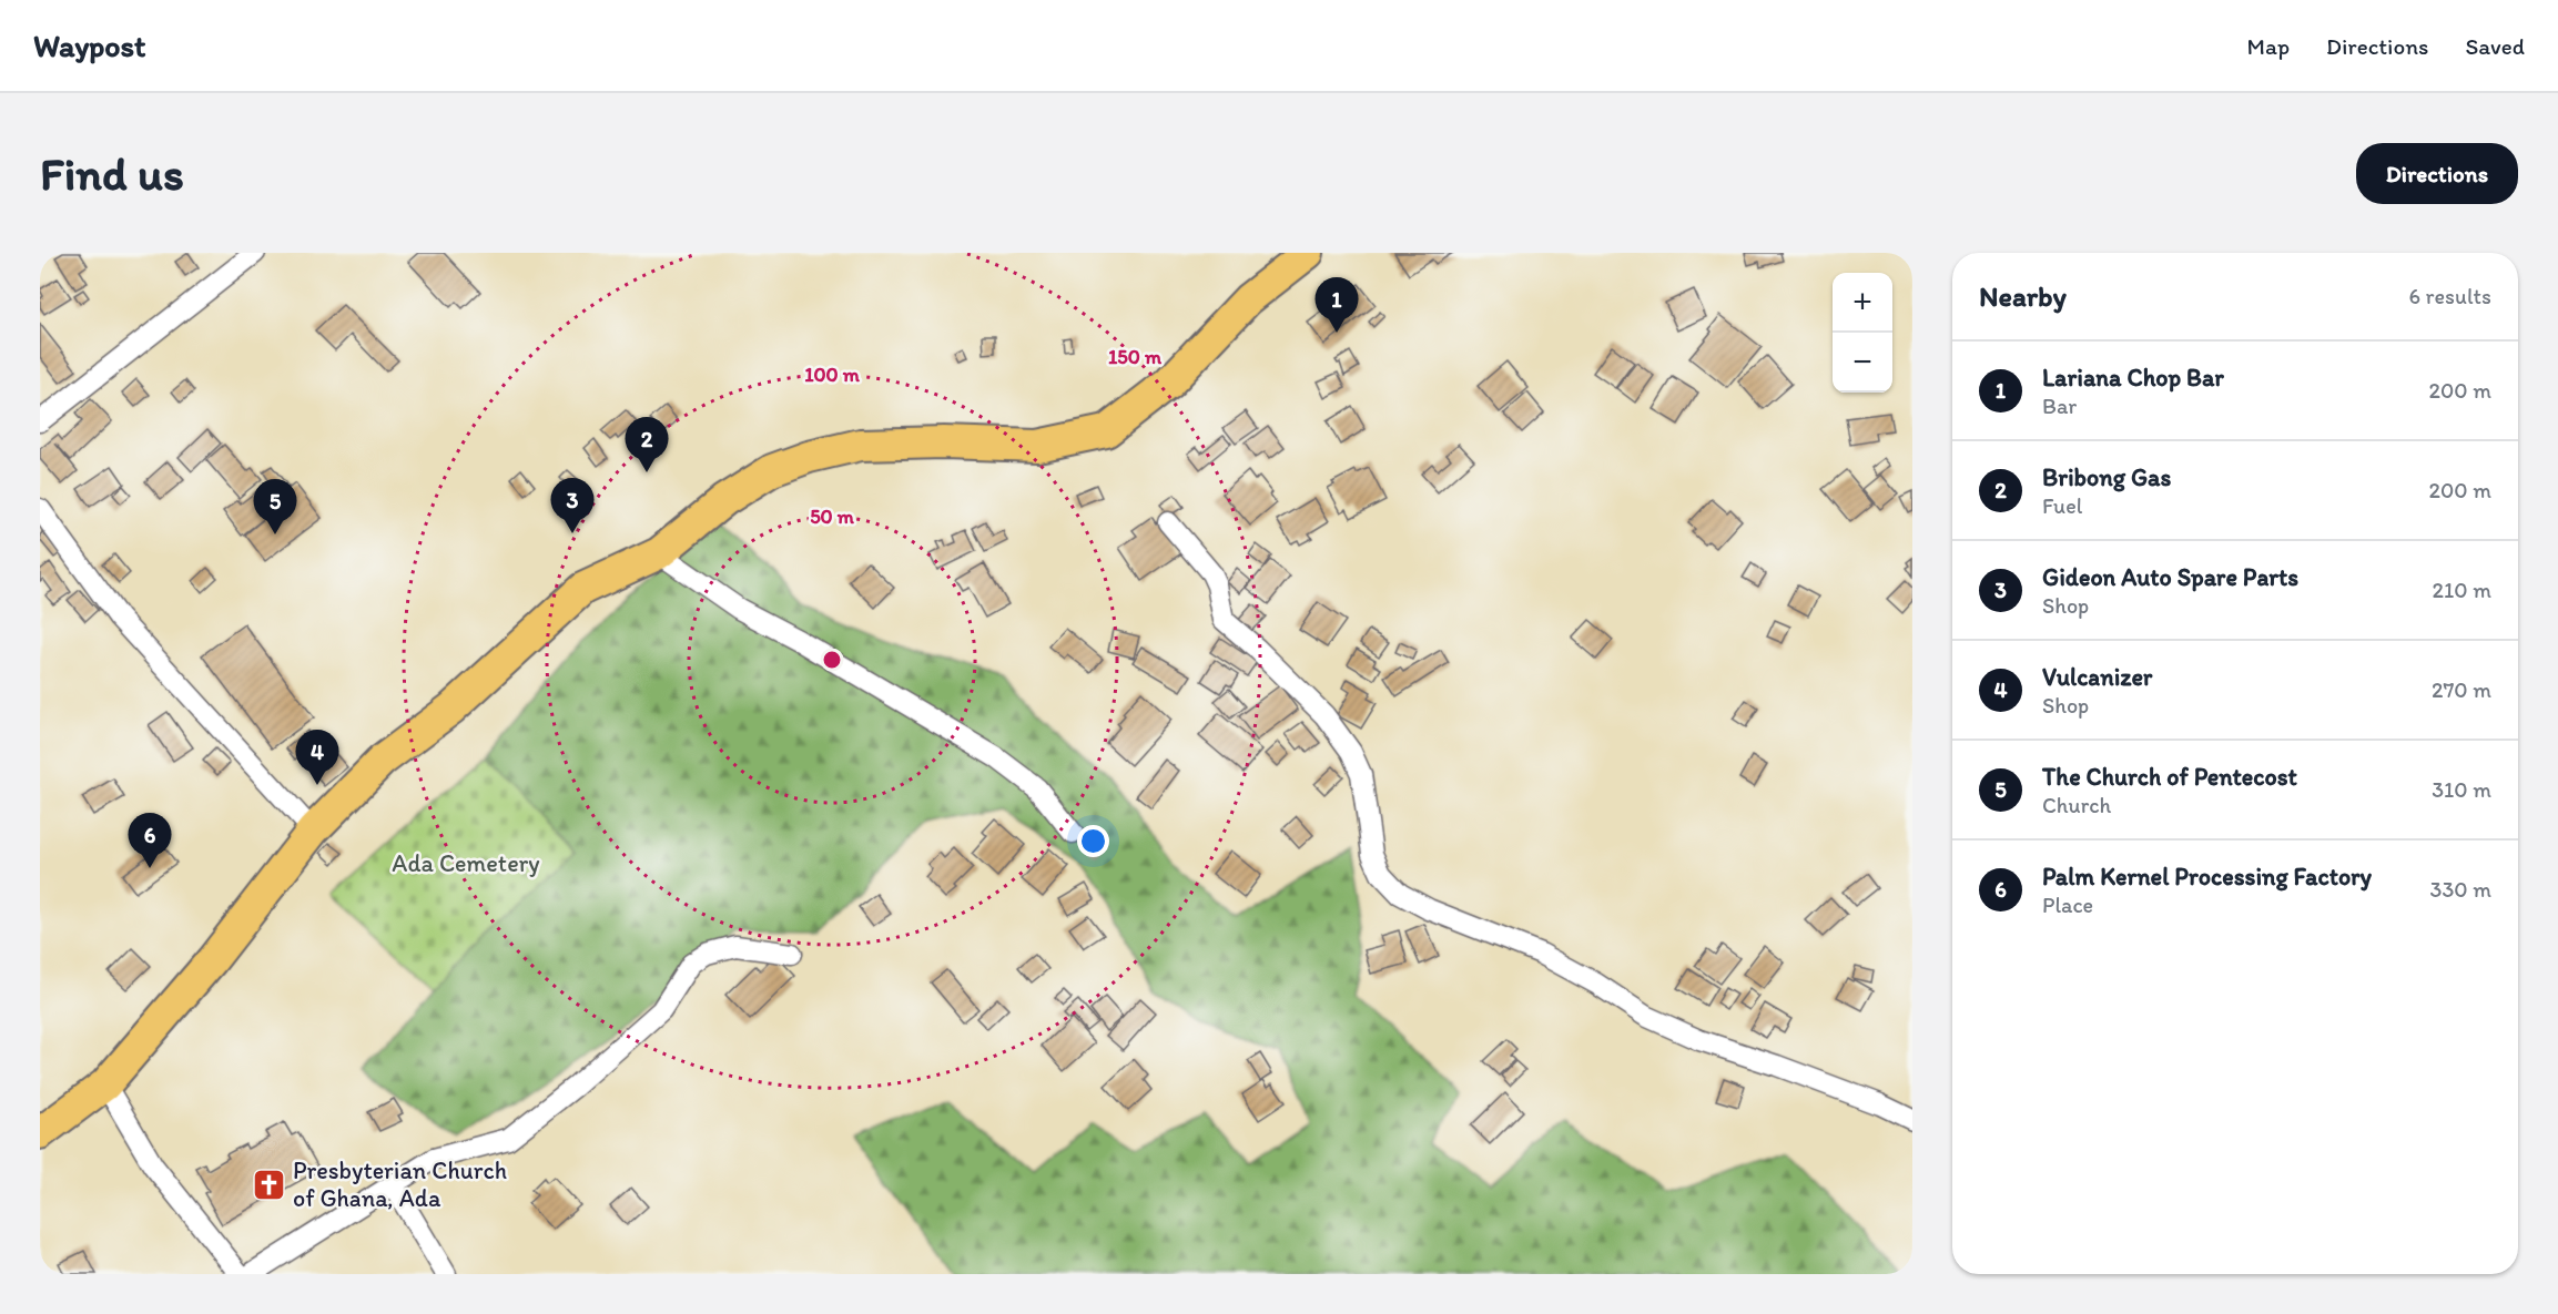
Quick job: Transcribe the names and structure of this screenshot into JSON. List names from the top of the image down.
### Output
{
  "parks": ["Ada Cemetery"],
  "places": {
    "church": ["Presbyterian Church of Ghana, Ada"]
  },
  "page": {
    "header": "Waypost",
    "nav": ["Map", "Directions", "Saved"],
    "buttons": "Directions",
    "title": "Find us",
    "heading": ["Nearby", "6 results"],
    "map_buttons": ["+", "−"],
    "pins": [
      "1",
      "2",
      "3",
      "5",
      "4",
      "6"
    ],
    "list": [
      {
        "mark": "1",
        "name": "Lariana Chop Bar",
        "note": "Bar",
        "value": "200 m"
      },
      {
        "mark": "2",
        "name": "Bribong Gas",
        "note": "Fuel",
        "value": "200 m"
      },
      {
        "mark": "3",
        "name": "Gideon Auto Spare Parts",
        "note": "Shop",
        "value": "210 m"
      },
      {
        "mark": "4",
        "name": "Vulcanizer",
        "note": "Shop",
        "value": "270 m"
      },
      {
        "mark": "5",
        "name": "The Church of Pentecost",
        "note": "Church",
        "value": "310 m"
      },
      {
        "mark": "6",
        "name": "Palm Kernel Processing Factory",
        "note": "Place",
        "value": "330 m"
      }
    ]
  },
  "rings": ["150 m", "100 m", "50 m"]
}
